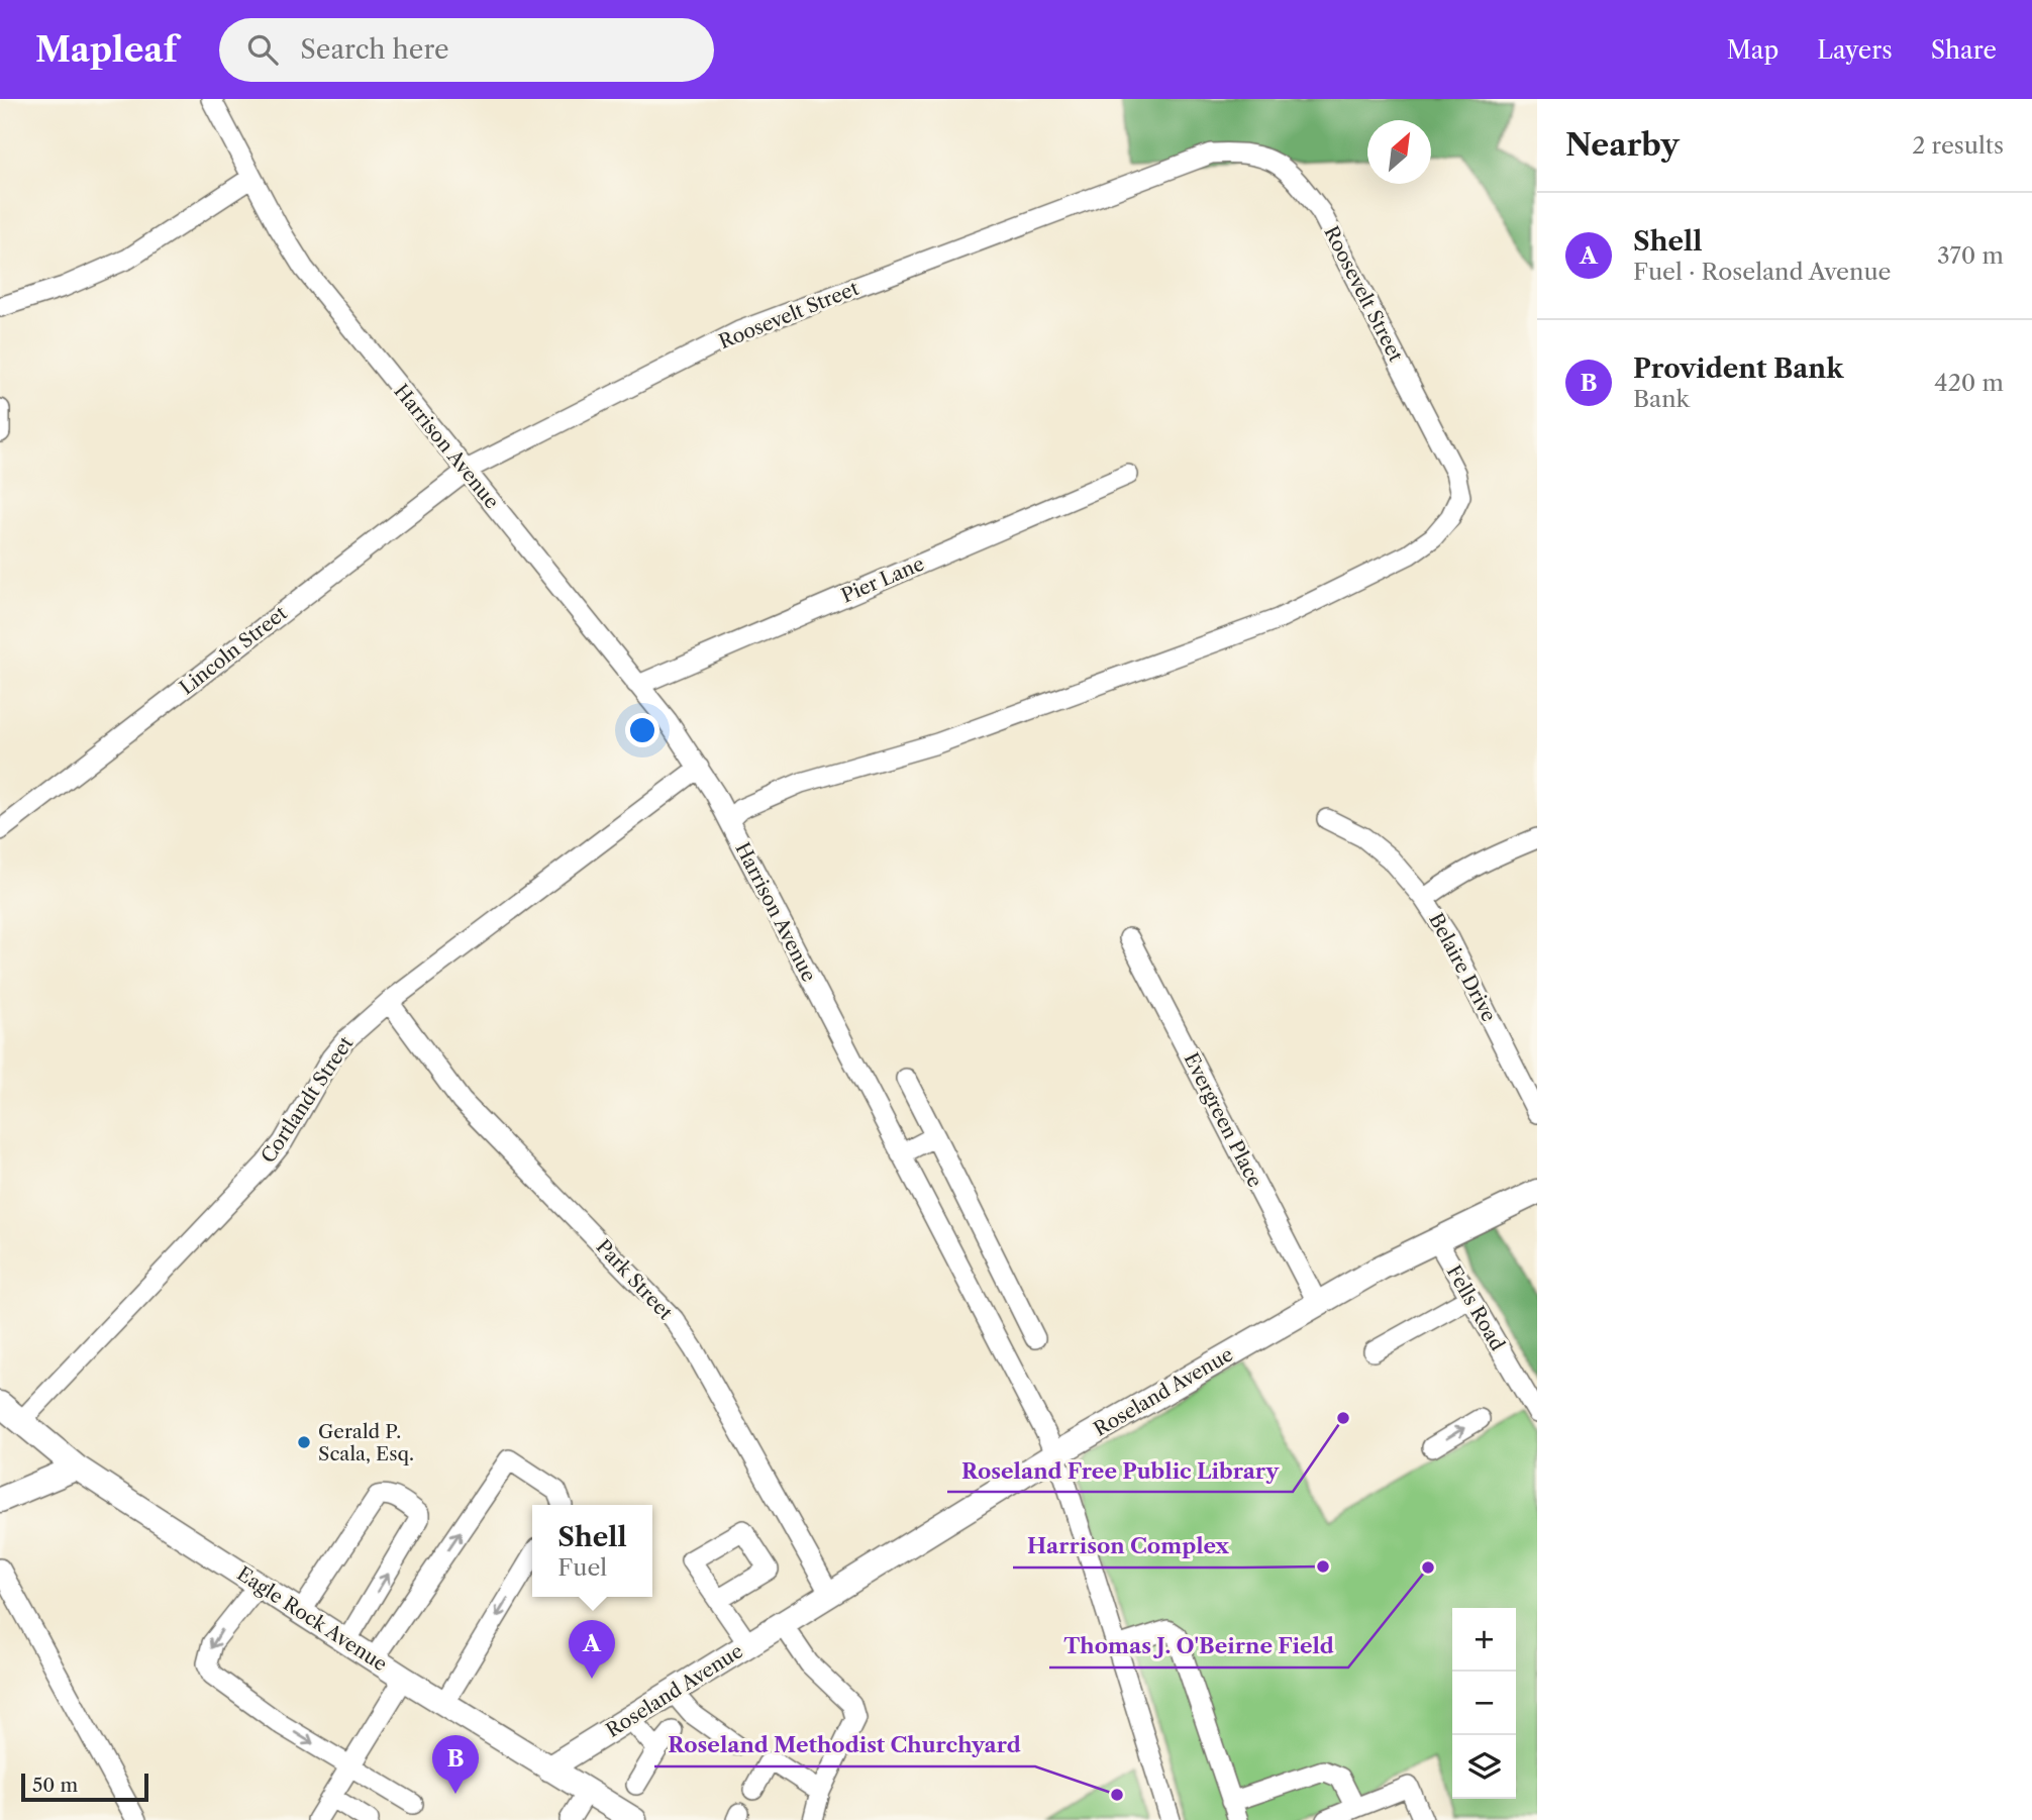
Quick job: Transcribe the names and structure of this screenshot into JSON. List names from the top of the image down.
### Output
{
  "streets": {
    "main road": ["Roseland Avenue", "Eagle Rock Avenue"],
    "street": [
      "Roosevelt Street",
      "Harrison Avenue",
      "Pier Lane",
      "Lincoln Street",
      "Belaire Drive",
      "Cortlandt Street",
      "Evergreen Place",
      "Park Street",
      "Fells Road"
    ]
  },
  "crossings": [
    ["Roosevelt Street", "Harrison Avenue"],
    ["Roosevelt Street", "Lincoln Street"],
    ["Harrison Avenue", "Pier Lane"],
    ["Harrison Avenue", "Lincoln Street"],
    ["Harrison Avenue", "Cortlandt Street"],
    ["Harrison Avenue", "Roseland Avenue"],
    ["Cortlandt Street", "Park Street"],
    ["Cortlandt Street", "Eagle Rock Avenue"],
    ["Evergreen Place", "Roseland Avenue"],
    ["Park Street", "Roseland Avenue"],
    ["Fells Road", "Roseland Avenue"],
    ["Roseland Avenue", "Eagle Rock Avenue"]
  ],
  "places": [
    "Roseland Free Public Library",
    "Gerald P. Scala, Esq.",
    "Harrison Complex",
    "Thomas J. O'Beirne Field",
    "Roseland Methodist Churchyard"
  ],
  "scale_bar": "50 m",
  "north": "top right",
  "page": {
    "header": "Mapleaf",
    "search": "Search here",
    "nav": ["Map", "Layers", "Share"],
    "heading": ["Nearby", "2 results"],
    "list": [
      {
        "mark": "A",
        "name": "Shell",
        "note": "Fuel · Roseland Avenue",
        "value": "370 m"
      },
      {
        "mark": "B",
        "name": "Provident Bank",
        "note": "Bank",
        "value": "420 m"
      }
    ],
    "popup": ["Shell", "Fuel"],
    "map_buttons": ["+", "−"],
    "pins": ["A", "B"],
    "scale": "50 m"
  }
}
